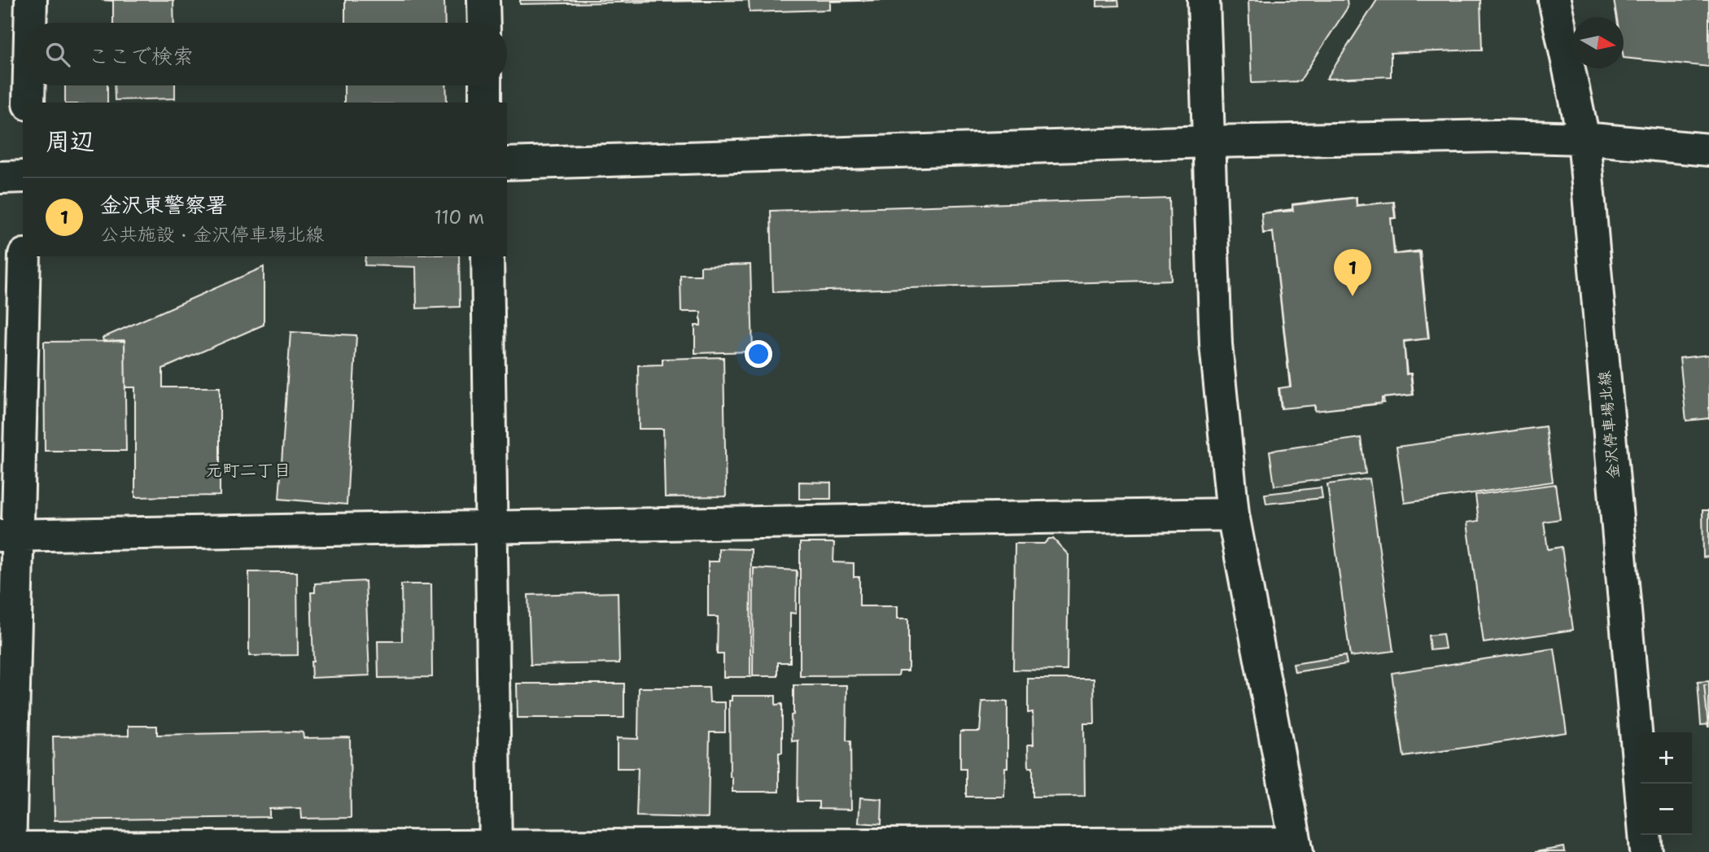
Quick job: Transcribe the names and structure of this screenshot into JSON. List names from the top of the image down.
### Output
{
  "streets": {
    "street": ["金沢停車場北線"]
  },
  "districts": ["元町二丁目"],
  "north": "right",
  "page": {
    "search": "ここで検索",
    "heading": "周辺",
    "list": [
      {
        "mark": "1",
        "name": "金沢東警察署",
        "note": "公共施設 · 金沢停車場北線",
        "value": "110 m"
      }
    ],
    "pins": "1",
    "map_buttons": ["+", "−"]
  }
}
